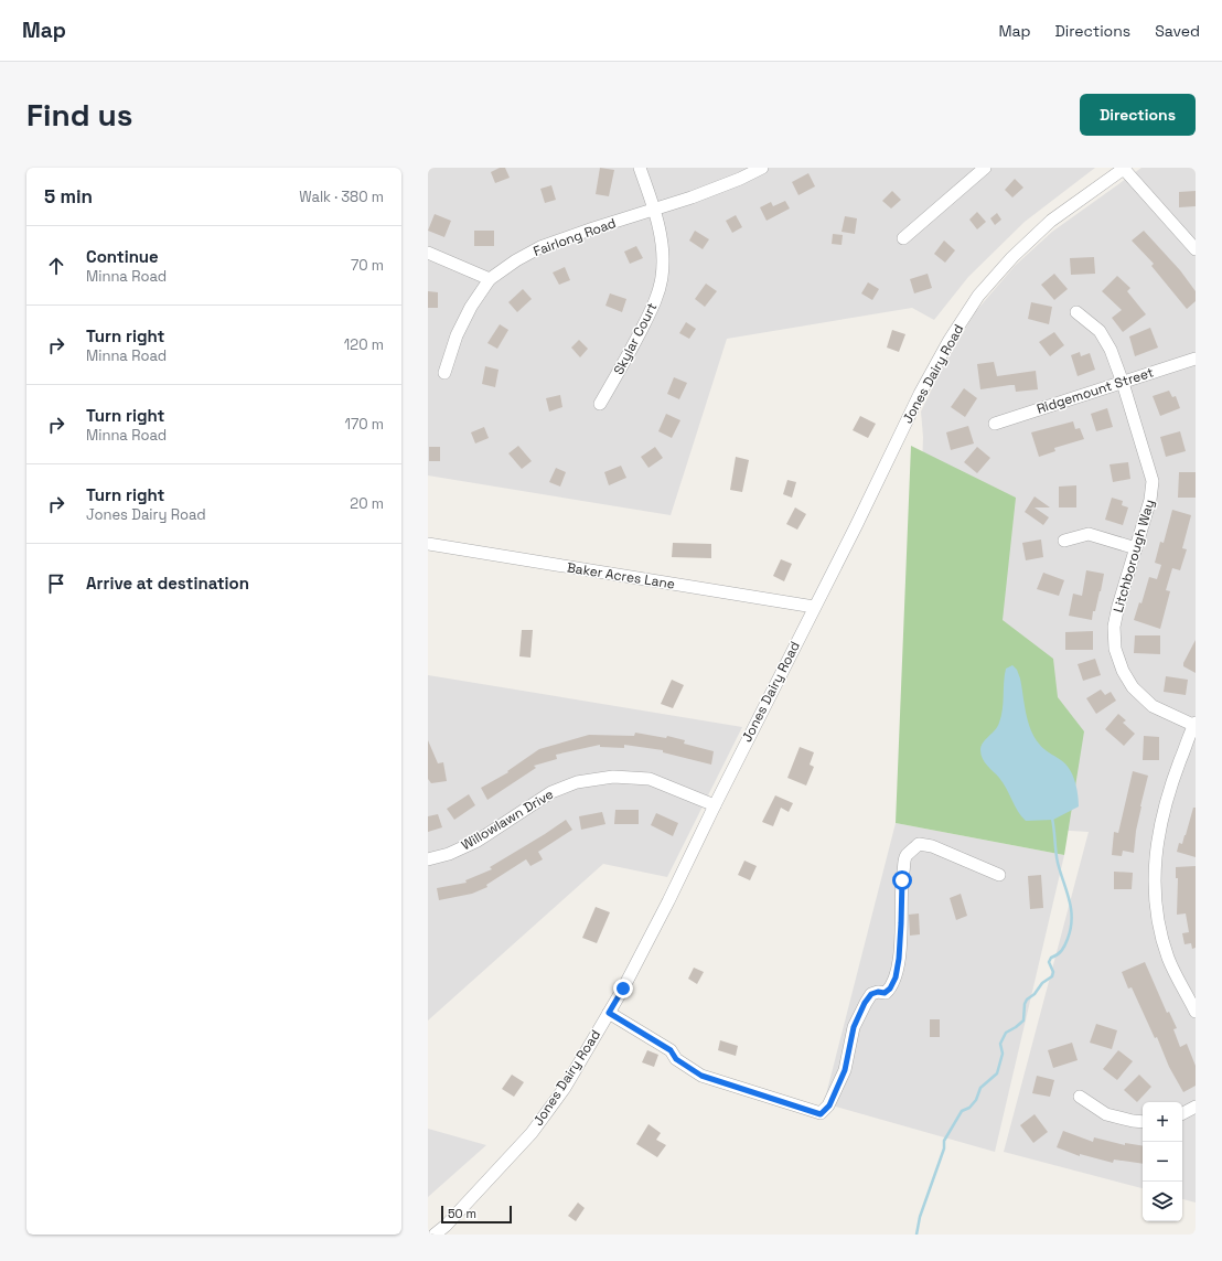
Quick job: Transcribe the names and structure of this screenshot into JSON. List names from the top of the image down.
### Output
{
  "streets": {
    "street": [
      "Fairlong Road",
      "Skylar Court",
      "Jones Dairy Road",
      "Ridgemount Street",
      "Litchborough Way",
      "Baker Acres Lane",
      "Willowlawn Drive"
    ]
  },
  "crossings": [
    ["Fairlong Road", "Skylar Court"],
    ["Jones Dairy Road", "Baker Acres Lane"],
    ["Jones Dairy Road", "Willowlawn Drive"],
    ["Ridgemount Street", "Litchborough Way"]
  ],
  "scale_bar": "50 m",
  "page": {
    "header": "Map",
    "nav": ["Map", "Directions", "Saved"],
    "buttons": "Directions",
    "title": "Find us",
    "heading": ["5 min", "Walk · 380 m"],
    "list": [
      ["Continue", "Minna Road", "70 m"],
      ["Turn right", "Minna Road", "120 m"],
      ["Turn right", "Minna Road", "170 m"],
      ["Turn right", "Jones Dairy Road", "20 m"],
      "Arrive at destination"
    ],
    "map_buttons": ["+", "−"],
    "scale": "50 m"
  }
}
